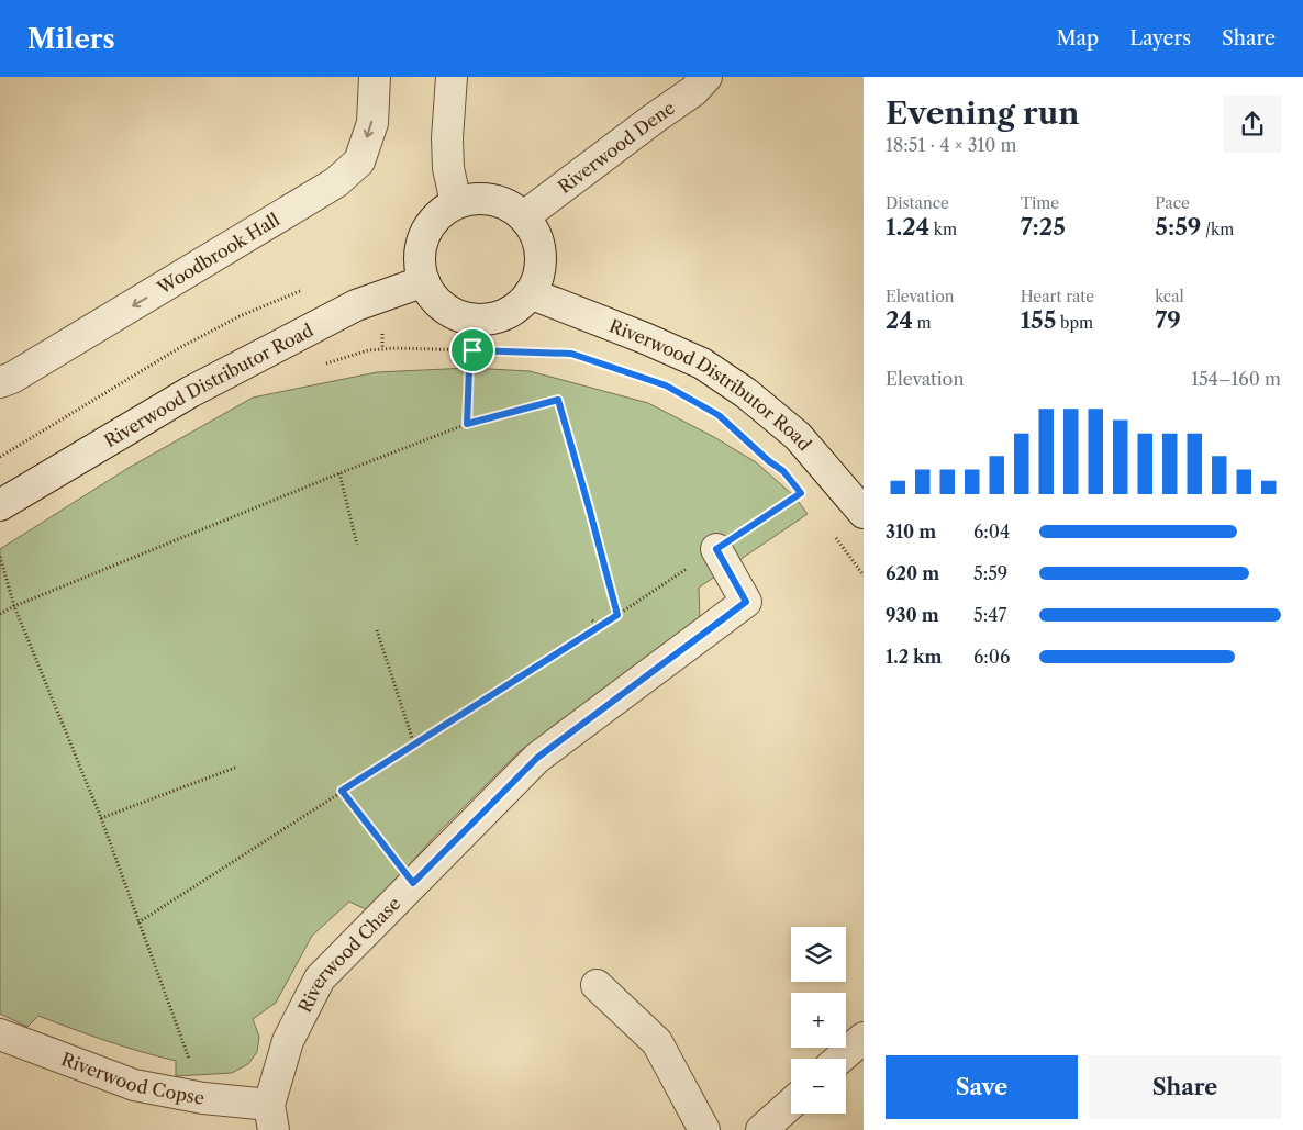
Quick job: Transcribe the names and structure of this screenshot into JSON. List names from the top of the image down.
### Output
{
  "streets": {
    "street": [
      "Riverwood Dene",
      "Woodbrook Hall",
      "Riverwood Distributor Road",
      "Riverwood Chase",
      "Riverwood Copse"
    ]
  },
  "crossings": [
    ["Riverwood Dene", "Riverwood Distributor Road"],
    ["Riverwood Chase", "Riverwood Copse"]
  ],
  "one_way": ["Woodbrook Hall"],
  "page": {
    "header": "Milers",
    "nav": ["Map", "Layers", "Share"],
    "heading": ["Evening run", "18:51 · 4 × 310 m"],
    "stats": [
      ["Distance", "1.24 km"],
      ["Time", "7:25"],
      ["Pace", "5:59 /km"],
      ["Elevation", "24 m"],
      ["Heart rate", "155 bpm"],
      ["kcal", "79"]
    ],
    "chart": ["Elevation", "154–160 m"],
    "list": [
      {
        "name": "310 m",
        "note": "6:04"
      },
      {
        "name": "620 m",
        "note": "5:59"
      },
      {
        "name": "930 m",
        "note": "5:47"
      },
      {
        "name": "1.2 km",
        "note": "6:06"
      }
    ],
    "map_buttons": ["+", "−"],
    "buttons": ["Save", "Share"]
  }
}
